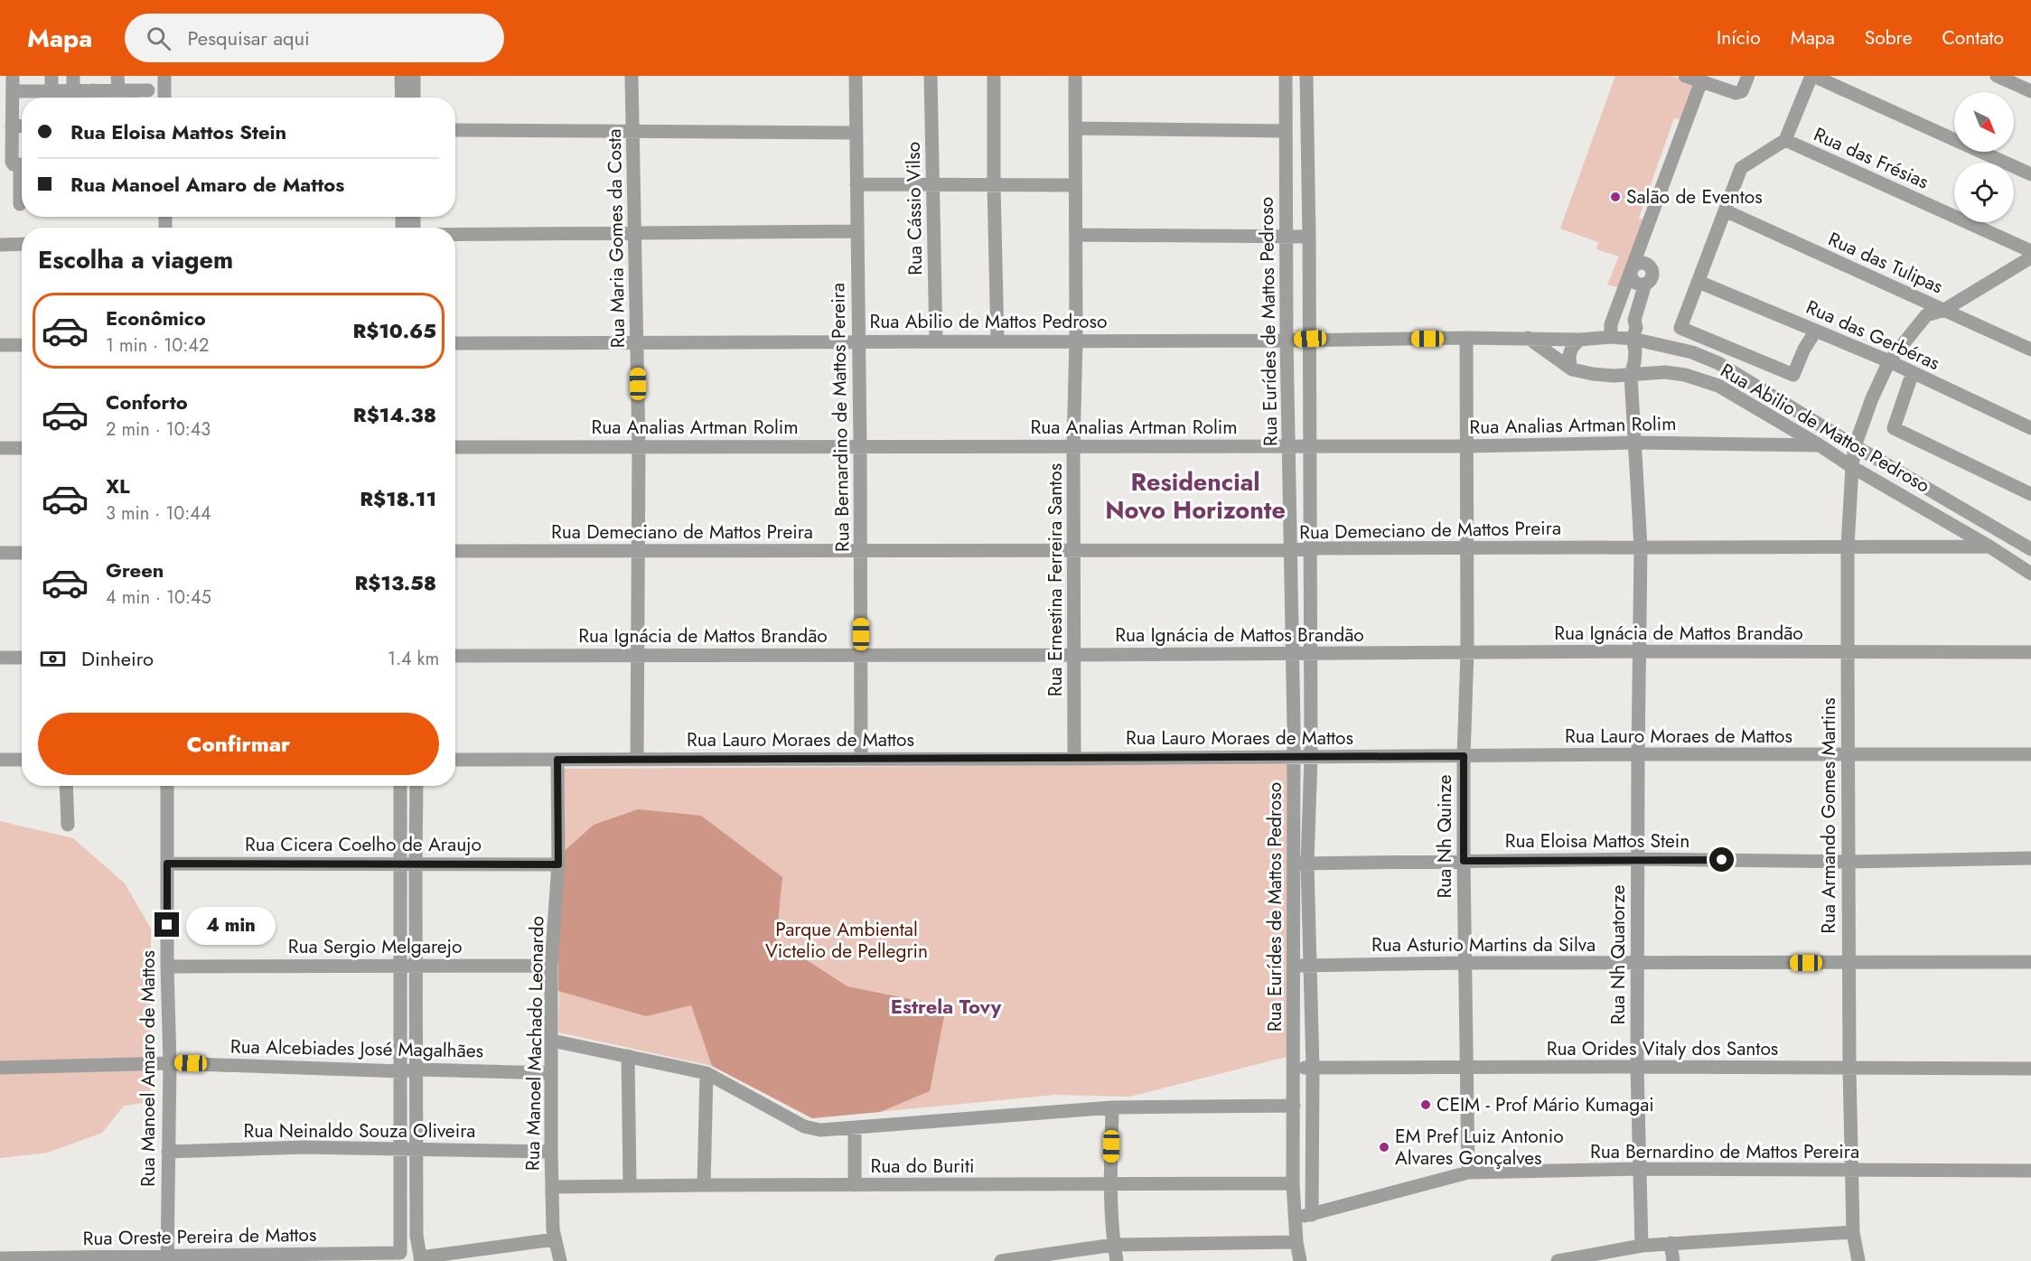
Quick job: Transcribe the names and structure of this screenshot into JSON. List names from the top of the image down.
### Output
{
  "streets": {
    "street": [
      "Rua das Frésias",
      "Rua Cássio Vilso",
      "Rua Maria Gomes da Costa",
      "Rua das Tulipas",
      "Rua Abilio de Mattos Pedroso",
      "Rua Eurídes de Mattos Pedroso",
      "Rua das Gerbéras",
      "Rua Bernardino de Mattos Pereira",
      "Rua Analias Artman Rolim",
      "Rua Demeciano de Mattos Preira",
      "Rua Ernestina Ferreira Santos",
      "Rua Ignácia de Mattos Brandão",
      "Rua Lauro Moraes de Mattos",
      "Rua Armando Gomes Martins",
      "Rua Nh Quinze",
      "Rua Eloisa Mattos Stein",
      "Rua Cicera Coelho de Araujo",
      "Rua Asturio Martins da Silva",
      "Rua Sergio Melgarejo",
      "Rua Nh Quatorze",
      "Rua Manoel Machado Leonardo",
      "Rua Alcebiades José Magalhães",
      "Rua Orides Vitaly dos Santos",
      "Rua Manoel Amaro de Mattos",
      "Rua Neinaldo Souza Oliveira",
      "Rua do Buriti",
      "Rua Oreste Pereira de Mattos"
    ]
  },
  "crossings": [
    ["Rua Cássio Vilso", "Rua Abilio de Mattos Pedroso"],
    ["Rua Maria Gomes da Costa", "Rua Abilio de Mattos Pedroso"],
    ["Rua Maria Gomes da Costa", "Rua Analias Artman Rolim"],
    ["Rua Maria Gomes da Costa", "Rua Demeciano de Mattos Preira"],
    ["Rua Maria Gomes da Costa", "Rua Ignácia de Mattos Brandão"],
    ["Rua Maria Gomes da Costa", "Rua Lauro Moraes de Mattos"],
    ["Rua das Tulipas", "Rua Armando Gomes Martins"],
    ["Rua Abilio de Mattos Pedroso", "Rua Eurídes de Mattos Pedroso"],
    ["Rua Abilio de Mattos Pedroso", "Rua Bernardino de Mattos Pereira"],
    ["Rua Abilio de Mattos Pedroso", "Rua Analias Artman Rolim"],
    ["Rua Abilio de Mattos Pedroso", "Rua Demeciano de Mattos Preira"],
    ["Rua Abilio de Mattos Pedroso", "Rua Ernestina Ferreira Santos"],
    ["Rua Abilio de Mattos Pedroso", "Rua Armando Gomes Martins"],
    ["Rua Abilio de Mattos Pedroso", "Rua Nh Quinze"],
    ["Rua Abilio de Mattos Pedroso", "Rua Nh Quatorze"],
    ["Rua Eurídes de Mattos Pedroso", "Rua Bernardino de Mattos Pereira"],
    ["Rua Eurídes de Mattos Pedroso", "Rua Analias Artman Rolim"],
    ["Rua Eurídes de Mattos Pedroso", "Rua Demeciano de Mattos Preira"],
    ["Rua Eurídes de Mattos Pedroso", "Rua Ignácia de Mattos Brandão"],
    ["Rua Eurídes de Mattos Pedroso", "Rua Lauro Moraes de Mattos"],
    ["Rua Eurídes de Mattos Pedroso", "Rua Eloisa Mattos Stein"],
    ["Rua Eurídes de Mattos Pedroso", "Rua Asturio Martins da Silva"],
    ["Rua Eurídes de Mattos Pedroso", "Rua Orides Vitaly dos Santos"],
    ["Rua Eurídes de Mattos Pedroso", "Rua do Buriti"],
    ["Rua das Gerbéras", "Rua Armando Gomes Martins"],
    ["Rua Bernardino de Mattos Pereira", "Rua Analias Artman Rolim"],
    ["Rua Bernardino de Mattos Pereira", "Rua Demeciano de Mattos Preira"],
    ["Rua Bernardino de Mattos Pereira", "Rua Ignácia de Mattos Brandão"],
    ["Rua Bernardino de Mattos Pereira", "Rua Lauro Moraes de Mattos"],
    ["Rua Bernardino de Mattos Pereira", "Rua Armando Gomes Martins"],
    ["Rua Bernardino de Mattos Pereira", "Rua Nh Quinze"],
    ["Rua Bernardino de Mattos Pereira", "Rua Nh Quatorze"],
    ["Rua Analias Artman Rolim", "Rua Ernestina Ferreira Santos"],
    ["Rua Analias Artman Rolim", "Rua Nh Quinze"],
    ["Rua Analias Artman Rolim", "Rua Nh Quatorze"],
    ["Rua Demeciano de Mattos Preira", "Rua Ernestina Ferreira Santos"],
    ["Rua Demeciano de Mattos Preira", "Rua Armando Gomes Martins"],
    ["Rua Demeciano de Mattos Preira", "Rua Nh Quinze"],
    ["Rua Demeciano de Mattos Preira", "Rua Nh Quatorze"],
    ["Rua Ernestina Ferreira Santos", "Rua Ignácia de Mattos Brandão"],
    ["Rua Ernestina Ferreira Santos", "Rua Lauro Moraes de Mattos"],
    ["Rua Ignácia de Mattos Brandão", "Rua Armando Gomes Martins"],
    ["Rua Ignácia de Mattos Brandão", "Rua Nh Quinze"],
    ["Rua Ignácia de Mattos Brandão", "Rua Nh Quatorze"],
    ["Rua Lauro Moraes de Mattos", "Rua Armando Gomes Martins"],
    ["Rua Lauro Moraes de Mattos", "Rua Nh Quinze"],
    ["Rua Lauro Moraes de Mattos", "Rua Nh Quatorze"],
    ["Rua Lauro Moraes de Mattos", "Rua Manoel Machado Leonardo"],
    ["Rua Armando Gomes Martins", "Rua Eloisa Mattos Stein"],
    ["Rua Armando Gomes Martins", "Rua Asturio Martins da Silva"],
    ["Rua Armando Gomes Martins", "Rua Orides Vitaly dos Santos"],
    ["Rua Nh Quinze", "Rua Eloisa Mattos Stein"],
    ["Rua Nh Quinze", "Rua Asturio Martins da Silva"],
    ["Rua Nh Quinze", "Rua Orides Vitaly dos Santos"],
    ["Rua Eloisa Mattos Stein", "Rua Nh Quatorze"],
    ["Rua Cicera Coelho de Araujo", "Rua Manoel Machado Leonardo"],
    ["Rua Cicera Coelho de Araujo", "Rua Manoel Amaro de Mattos"],
    ["Rua Asturio Martins da Silva", "Rua Nh Quatorze"],
    ["Rua Sergio Melgarejo", "Rua Manoel Machado Leonardo"],
    ["Rua Sergio Melgarejo", "Rua Manoel Amaro de Mattos"],
    ["Rua Nh Quatorze", "Rua Orides Vitaly dos Santos"],
    ["Rua Manoel Machado Leonardo", "Rua Alcebiades José Magalhães"],
    ["Rua Manoel Machado Leonardo", "Rua Neinaldo Souza Oliveira"],
    ["Rua Manoel Machado Leonardo", "Rua do Buriti"],
    ["Rua Alcebiades José Magalhães", "Rua Manoel Amaro de Mattos"],
    ["Rua Manoel Amaro de Mattos", "Rua Neinaldo Souza Oliveira"],
    ["Rua Manoel Amaro de Mattos", "Rua Oreste Pereira de Mattos"],
    ["Rua Neinaldo Souza Oliveira", "Rua Oreste Pereira de Mattos"]
  ],
  "districts": ["Residencial Novo Horizonte", "Estrela Tovy"],
  "parks": ["Parque Ambiental Victelio de Pellegrin"],
  "places": ["Salão de Eventos", "CEIM - Prof Mário Kumagai", "EM Pref Luiz Antonio Alvares Gonçalves"],
  "north": "bottom right",
  "page": {
    "header": "Mapa",
    "search": "Pesquisar aqui",
    "nav": [
      "Início",
      "Mapa",
      "Sobre",
      "Contato"
    ],
    "banner": ["Rua Eloisa Mattos Stein", "Rua Manoel Amaro de Mattos"],
    "heading": "Escolha a viagem",
    "list": [
      {
        "name": "Econômico",
        "note": "1 min · 10:42",
        "value": "R$10.65"
      },
      {
        "name": "Conforto",
        "note": "2 min · 10:43",
        "value": "R$14.38"
      },
      {
        "name": "XL",
        "note": "3 min · 10:44",
        "value": "R$18.11"
      },
      {
        "name": "Green",
        "note": "4 min · 10:45",
        "value": "R$13.58"
      }
    ],
    "pay": ["Dinheiro", "1.4 km"],
    "buttons": "Confirmar",
    "bubble": "4 min"
  }
}
